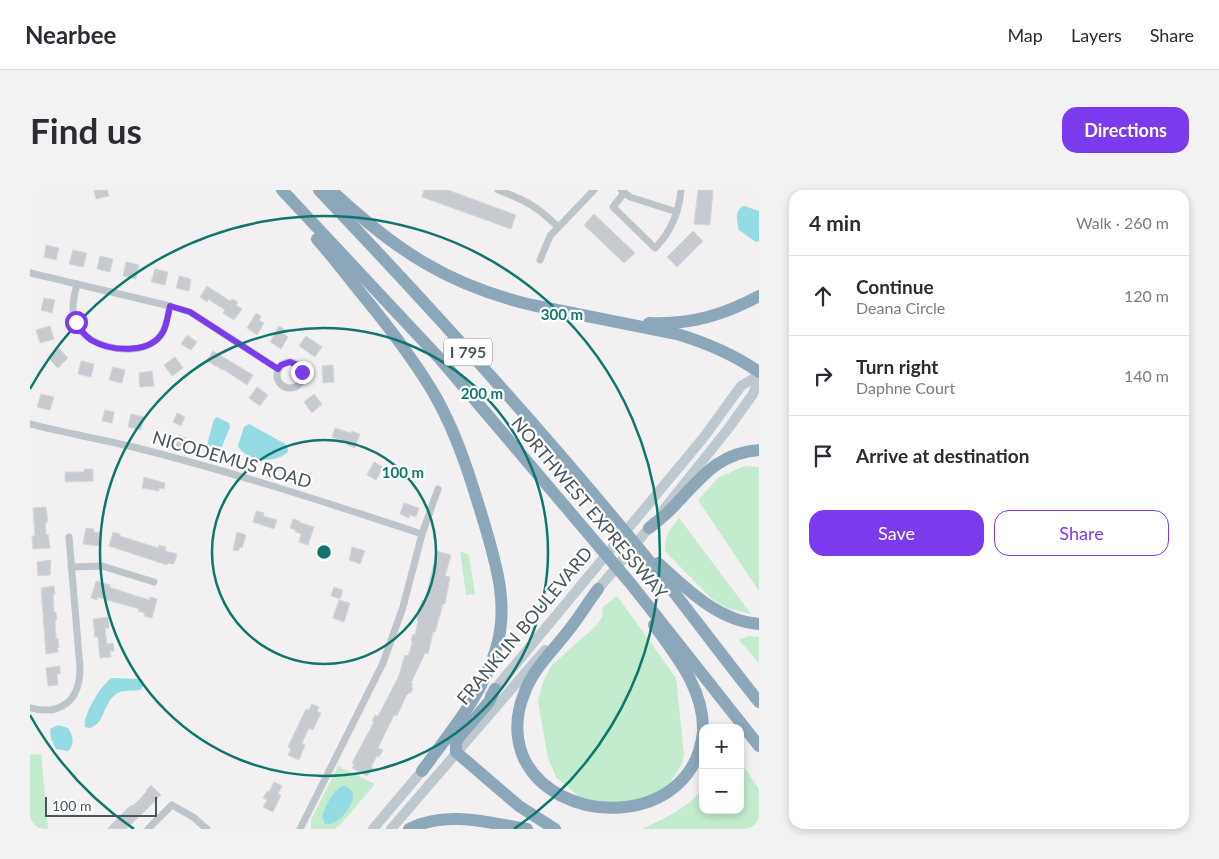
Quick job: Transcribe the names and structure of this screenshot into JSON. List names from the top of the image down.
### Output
{
  "streets": {
    "highway": ["I 795", "NORTHWEST EXPRESSWAY"],
    "main road": ["FRANKLIN BOULEVARD"],
    "street": ["NICODEMUS ROAD"]
  },
  "scale_bar": "100 m",
  "page": {
    "header": "Nearbee",
    "nav": ["Map", "Layers", "Share"],
    "buttons": [
      "Directions",
      ["Save", "Share"]
    ],
    "title": "Find us",
    "heading": ["4 min", "Walk · 260 m"],
    "list": [
      ["Continue", "Deana Circle", "120 m"],
      ["Turn right", "Daphne Court", "140 m"],
      "Arrive at destination"
    ],
    "map_buttons": ["+", "−"],
    "scale": "100 m"
  },
  "rings": ["300 m", "200 m", "100 m"]
}
